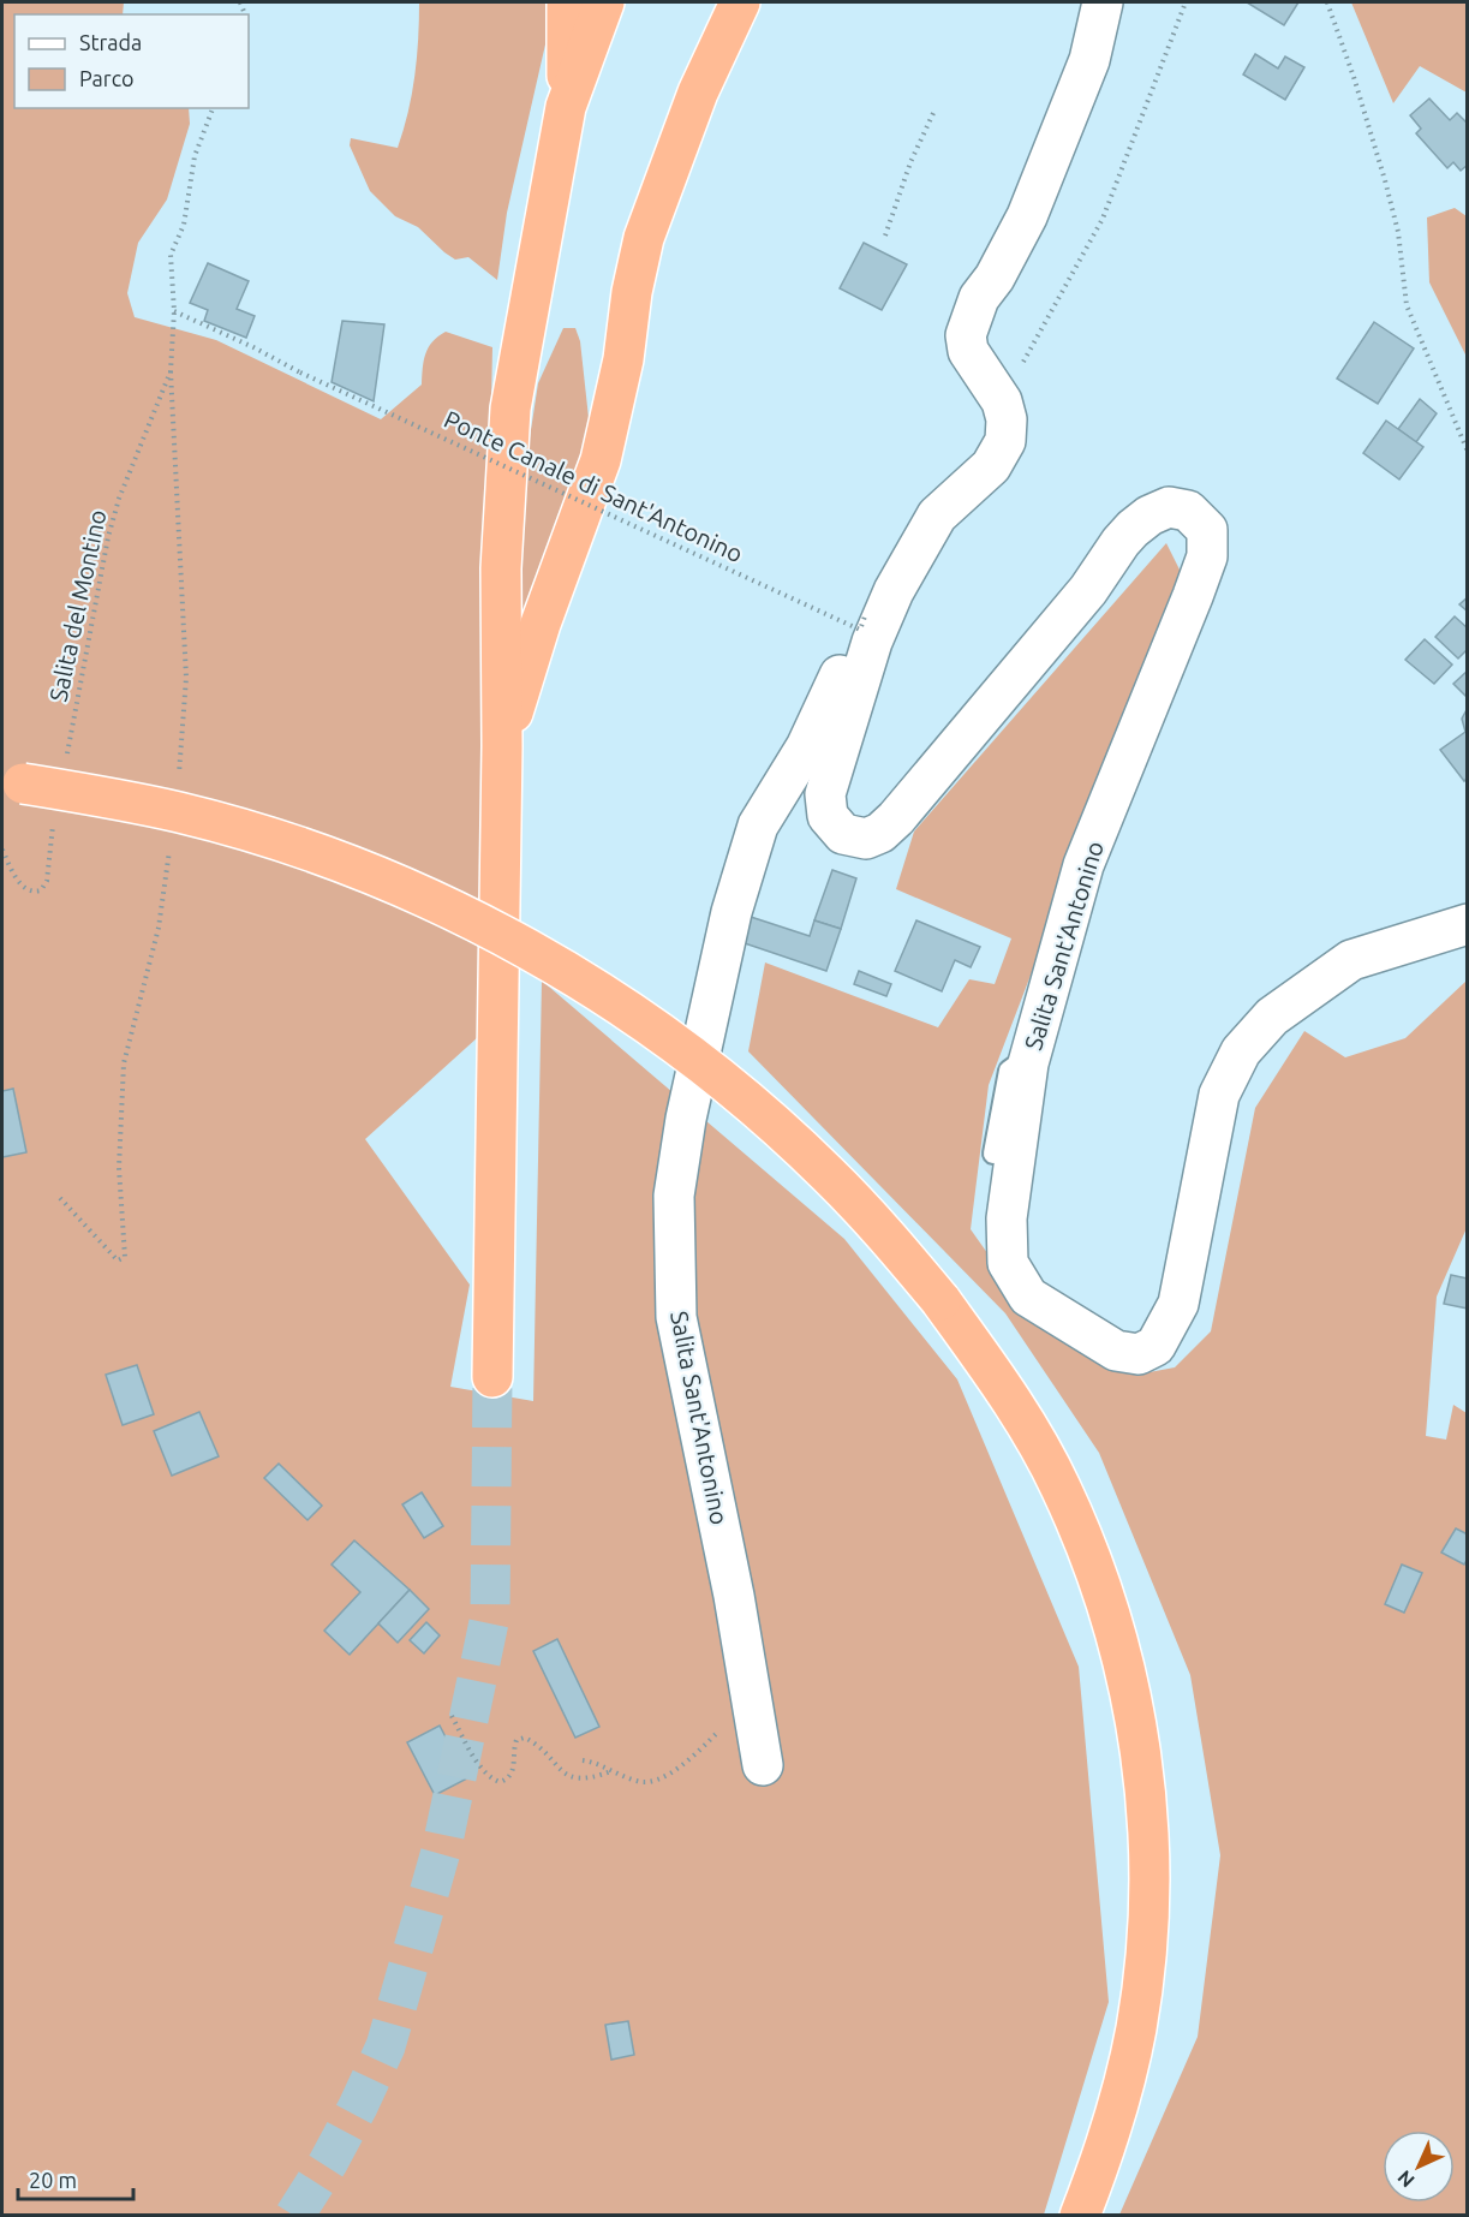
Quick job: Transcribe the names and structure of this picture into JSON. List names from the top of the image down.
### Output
{
  "streets": {
    "street": ["Salita Sant'Antonino"],
    "path": ["Ponte Canale di Sant'Antonino", "Salita del Montino"]
  },
  "crossings": [
    ["Ponte Canale di Sant'Antonino", "Salita del Montino"],
    ["Ponte Canale di Sant'Antonino", "Salita Sant'Antonino"]
  ],
  "legend": ["Strada", "Parco"],
  "scale_bar": "20 m",
  "north": "bottom left"
}
